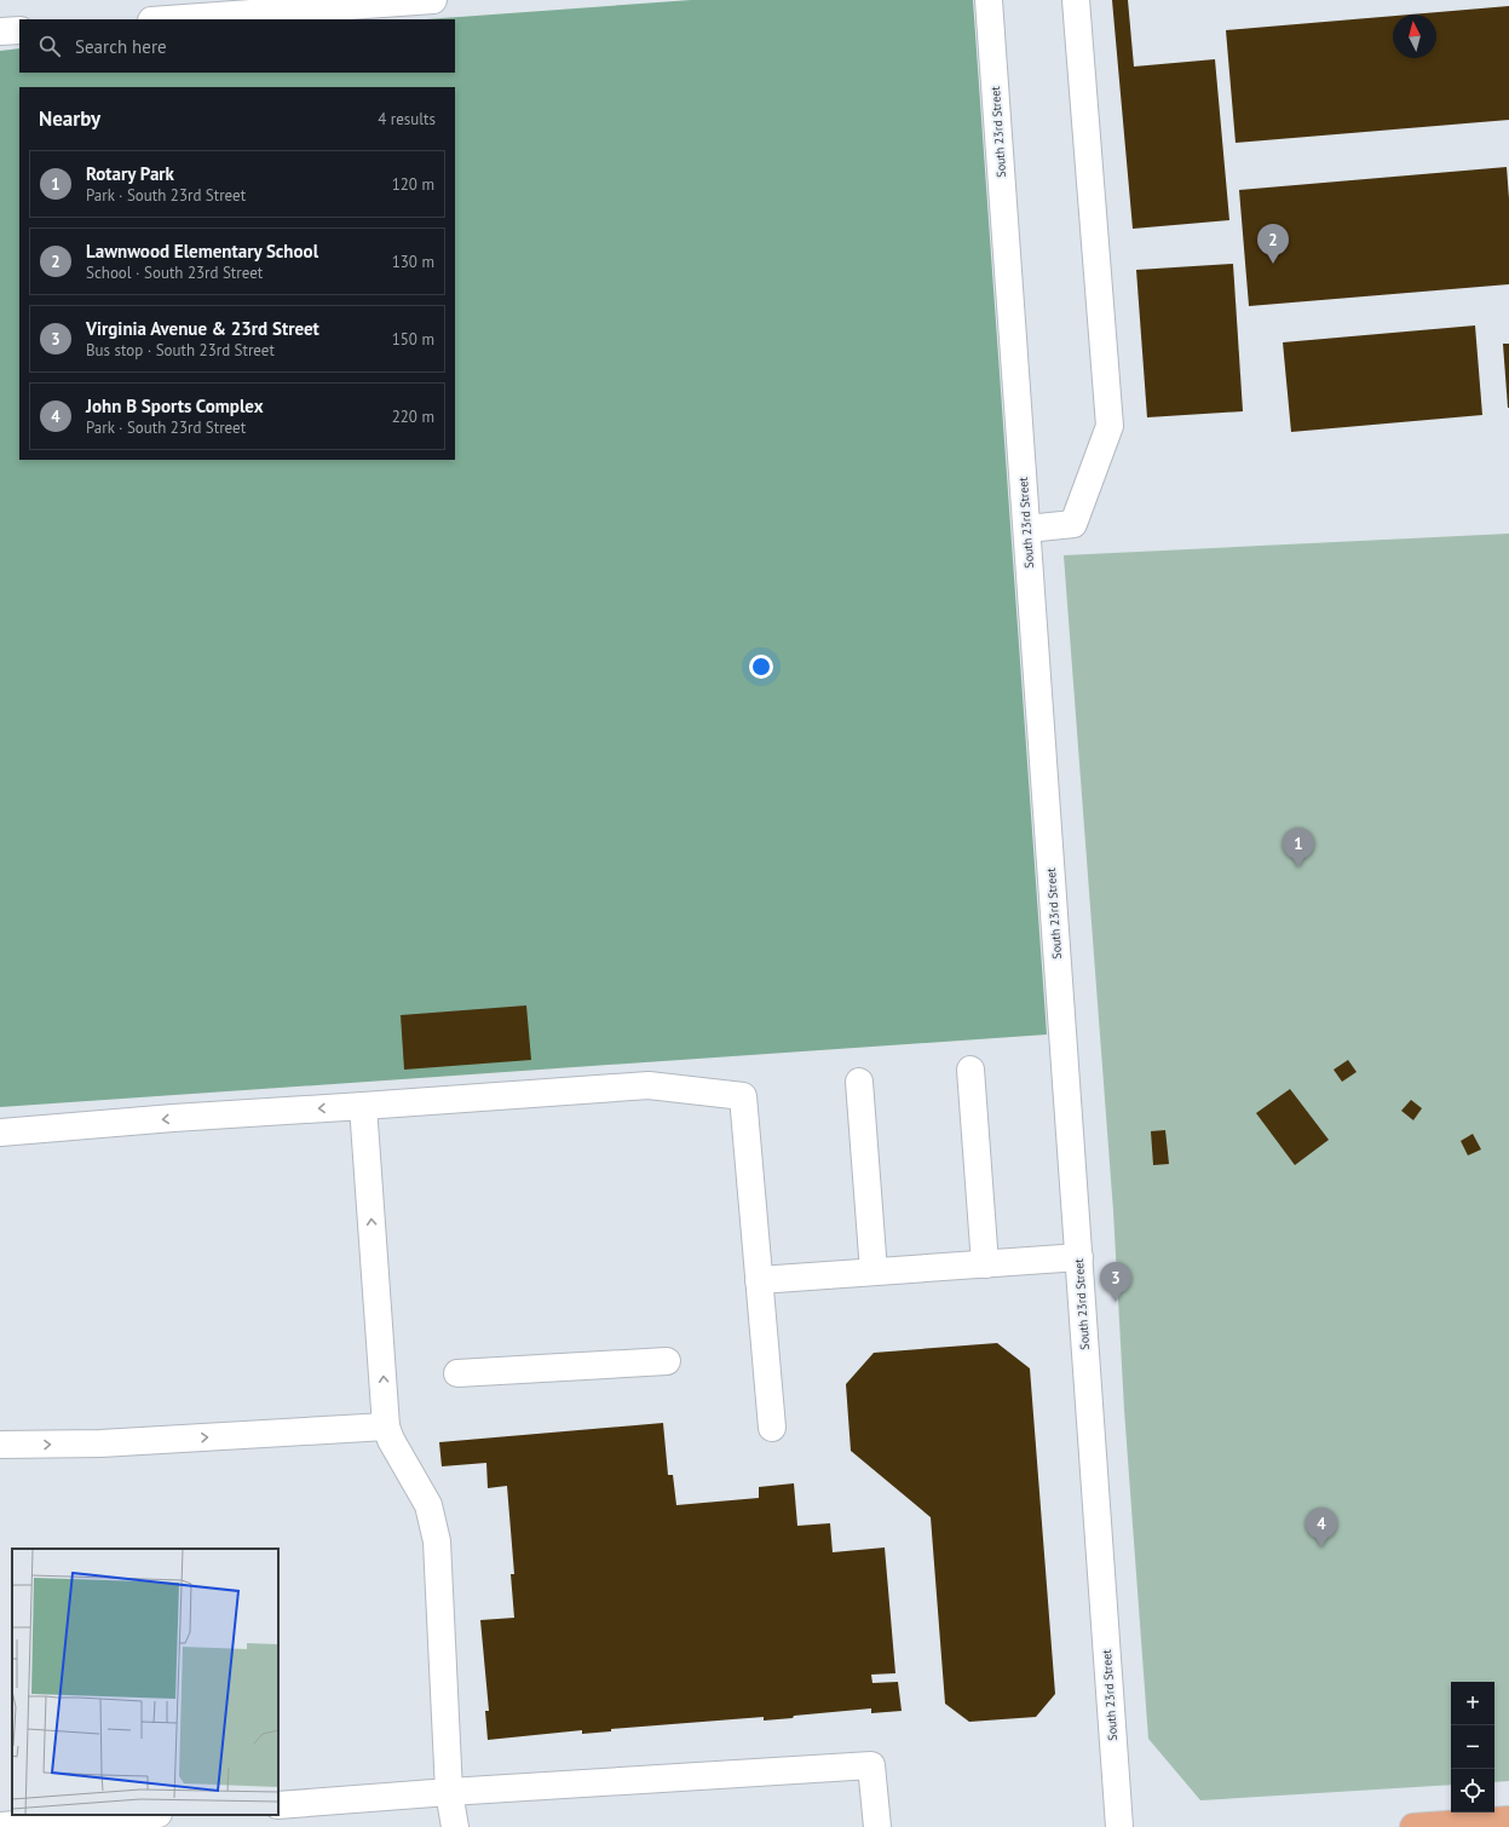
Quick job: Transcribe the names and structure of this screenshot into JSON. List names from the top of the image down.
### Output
{
  "streets": {
    "street": ["South 23rd Street"]
  },
  "north": "top",
  "page": {
    "search": "Search here",
    "heading": ["Nearby", "4 results"],
    "list": [
      {
        "mark": "1",
        "name": "Rotary Park",
        "note": "Park · South 23rd Street",
        "value": "120 m"
      },
      {
        "mark": "2",
        "name": "Lawnwood Elementary School",
        "note": "School · South 23rd Street",
        "value": "130 m"
      },
      {
        "mark": "3",
        "name": "Virginia Avenue & 23rd Street",
        "note": "Bus stop · South 23rd Street",
        "value": "150 m"
      },
      {
        "mark": "4",
        "name": "John B Sports Complex",
        "note": "Park · South 23rd Street",
        "value": "220 m"
      }
    ],
    "pins": [
      "2",
      "1",
      "3",
      "4"
    ],
    "map_buttons": ["+", "−"]
  }
}
